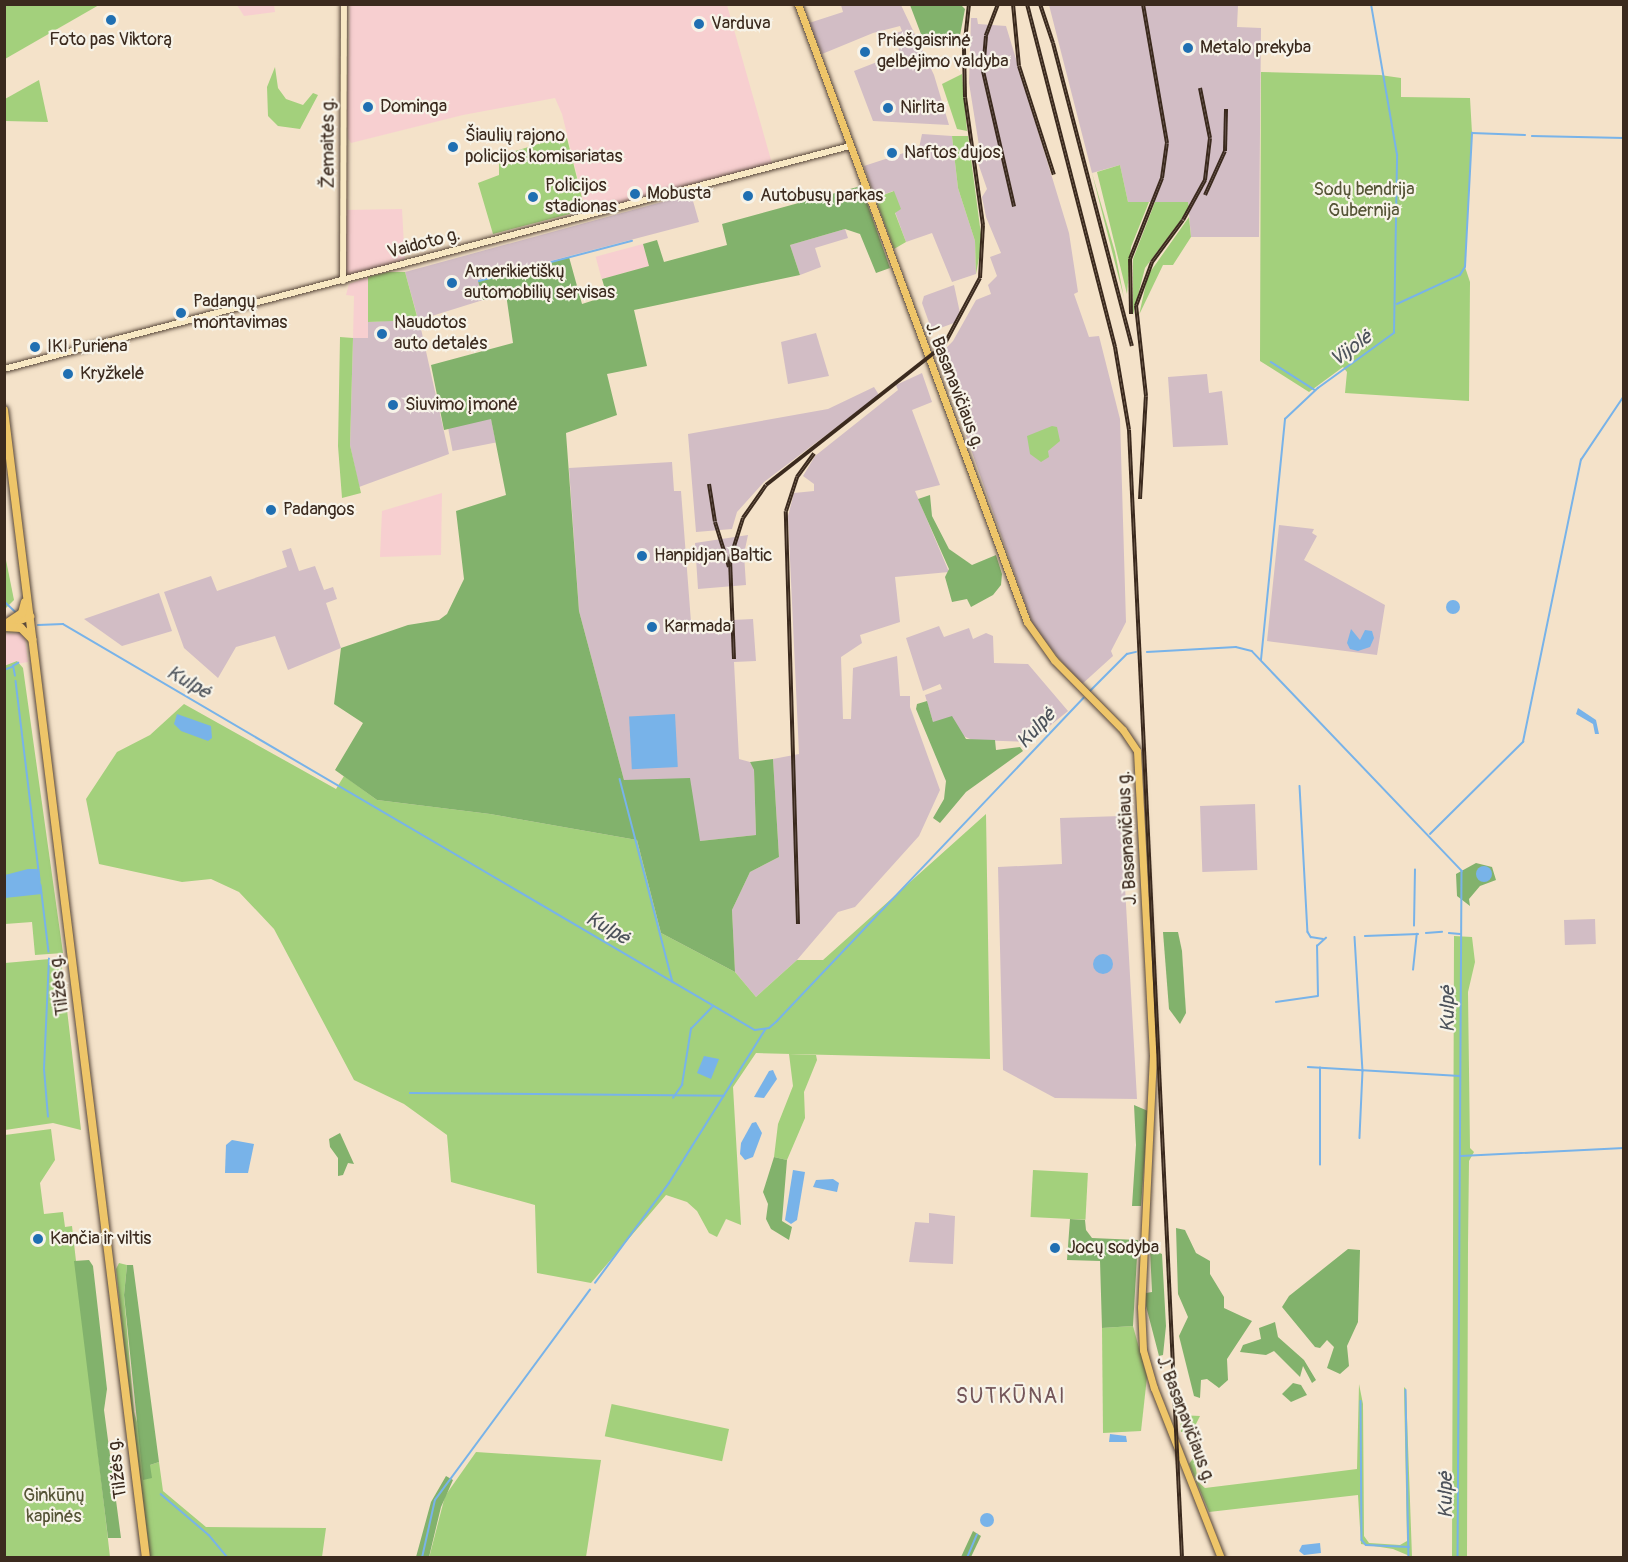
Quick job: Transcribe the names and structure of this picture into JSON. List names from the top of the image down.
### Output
{
  "streets": {
    "highway": ["Tilžės g."],
    "main road": ["Žemaitės g.", "Vaidoto g.", "J. Basanavičiaus g."]
  },
  "crossings": [
    ["Žemaitės g.", "Vaidoto g."],
    ["Vaidoto g.", "J. Basanavičiaus g."]
  ],
  "districts": ["SUTKŪNAI"],
  "water": ["Vijolė", "Kulpė"],
  "parks": ["Sodų bendrija Gubernija", "Ginkūnų kapinės"],
  "places": [
    "Foto pas Viktorą",
    "Varduva",
    "Metalo prekyba",
    "Priešgaisrinė gelbėjimo valdyba",
    "Dominga",
    "Nirlita",
    "Šiaulių rajono policijos komisariatas",
    "Naftos dujos",
    "Mobusta",
    "Autobusų parkas",
    "Policijos stadionas",
    "Amerikietiškų automobilių servisas",
    "Padangų montavimas",
    "Naudotos auto detalės",
    "IKI Puriena",
    "Kryžkelė",
    "Siuvimo įmonė",
    "Padangos",
    "Hanpidjan Baltic",
    "Karmada",
    "Kančia ir viltis",
    "Jocų sodyba"
  ]
}
